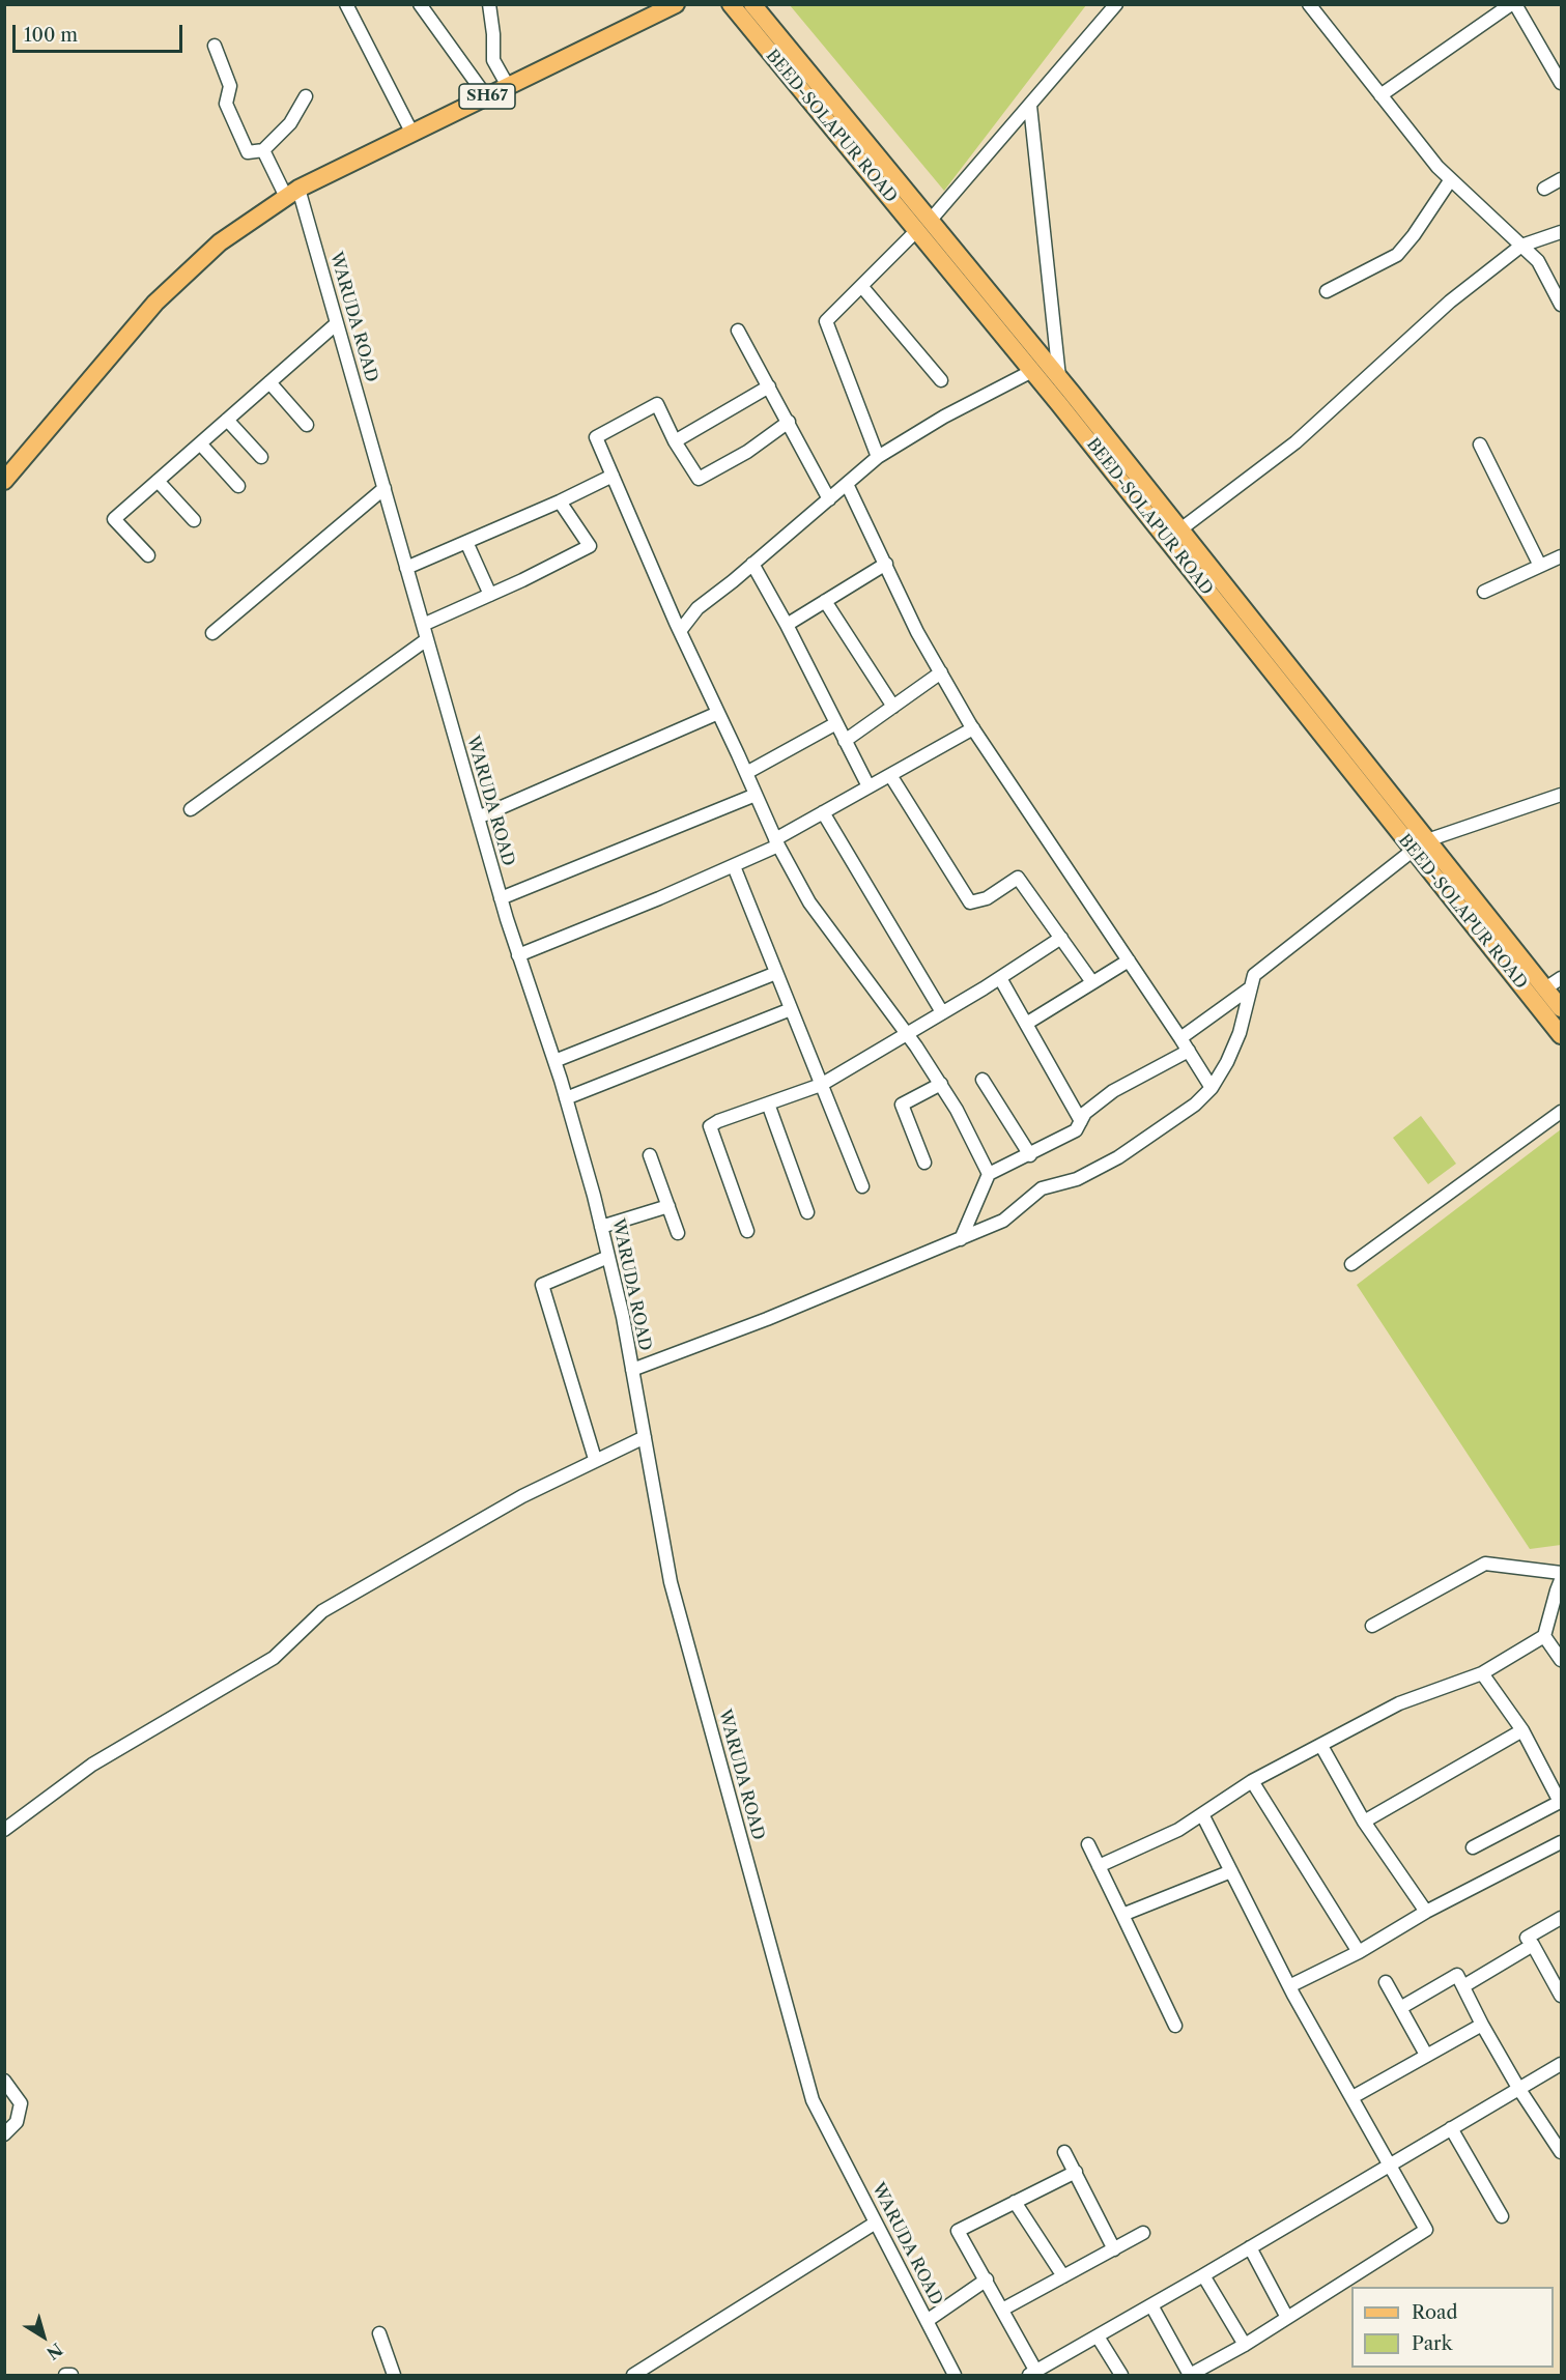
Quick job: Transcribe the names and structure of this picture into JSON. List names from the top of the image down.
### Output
{
  "streets": {
    "main road": ["SH67", "BEED-SOLAPUR ROAD"],
    "street": ["WARUDA ROAD"]
  },
  "crossings": [
    ["SH67", "WARUDA ROAD"]
  ],
  "legend": ["Road", "Park"],
  "scale_bar": "100 m",
  "north": "bottom right"
}
